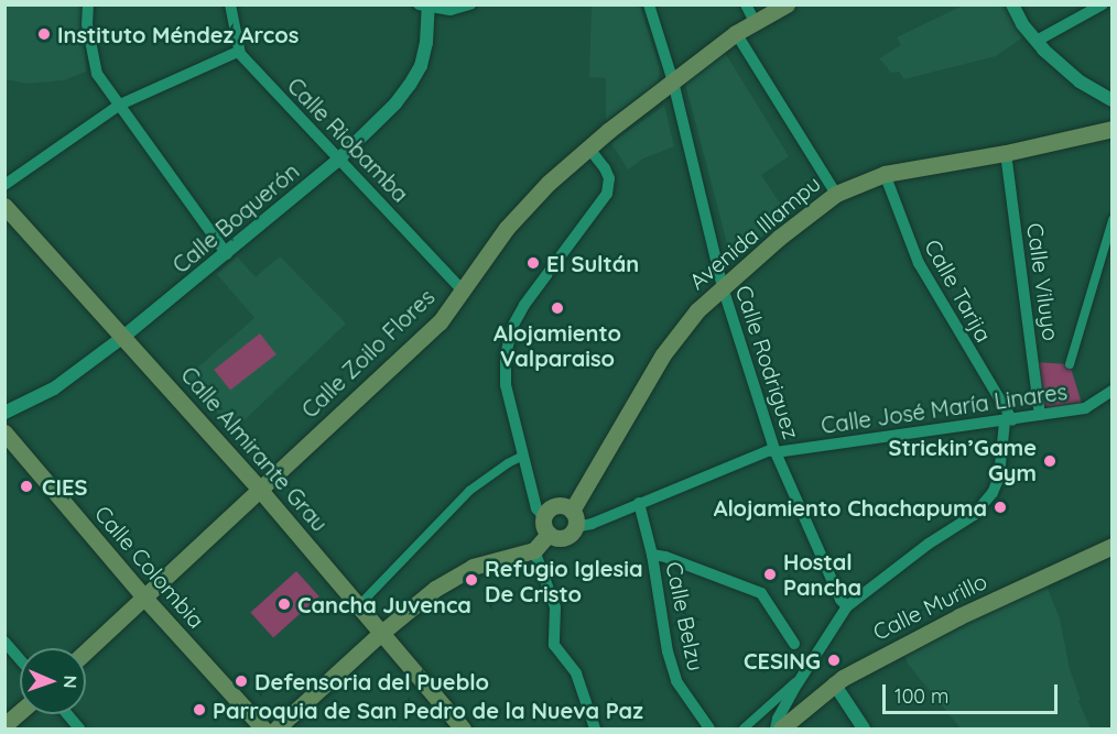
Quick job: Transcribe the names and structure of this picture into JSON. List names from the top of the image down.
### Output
{
  "streets": {
    "main road": [
      "Avenida Illampu",
      "Calle Zoilo Flores",
      "Calle Almirante Grau",
      "Calle Colombia",
      "Calle Murillo"
    ],
    "street": [
      "Calle Riobamba",
      "Calle Boquerón",
      "Calle Viluyo",
      "Calle Tarija",
      "Calle Rodriguez",
      "Calle José María Linares",
      "Calle Belzu"
    ]
  },
  "crossings": [
    ["Calle Riobamba", "Calle Boquerón"],
    ["Calle Riobamba", "Calle Zoilo Flores"],
    ["Calle Boquerón", "Calle Almirante Grau"],
    ["Avenida Illampu", "Calle Viluyo"],
    ["Avenida Illampu", "Calle Tarija"],
    ["Avenida Illampu", "Calle Rodriguez"],
    ["Avenida Illampu", "Calle José María Linares"],
    ["Calle Viluyo", "Calle José María Linares"],
    ["Calle Tarija", "Calle José María Linares"],
    ["Calle Zoilo Flores", "Calle Rodriguez"],
    ["Calle Zoilo Flores", "Calle Almirante Grau"],
    ["Calle Zoilo Flores", "Calle Colombia"],
    ["Calle Rodriguez", "Calle José María Linares"],
    ["Calle José María Linares", "Calle Belzu"]
  ],
  "places": [
    "Instituto Méndez Arcos",
    "El Sultán",
    "Alojamiento Valparaiso",
    "Strickin’Game Gym",
    "CIES",
    "Alojamiento Chachapuma",
    "Hostal Pancha",
    "Refugio Iglesia De Cristo",
    "Cancha Juvenca",
    "CESING",
    "Defensoria del Pueblo",
    "Parroquia de San Pedro de la Nueva Paz"
  ],
  "scale_bar": "100 m",
  "north": "right"
}
